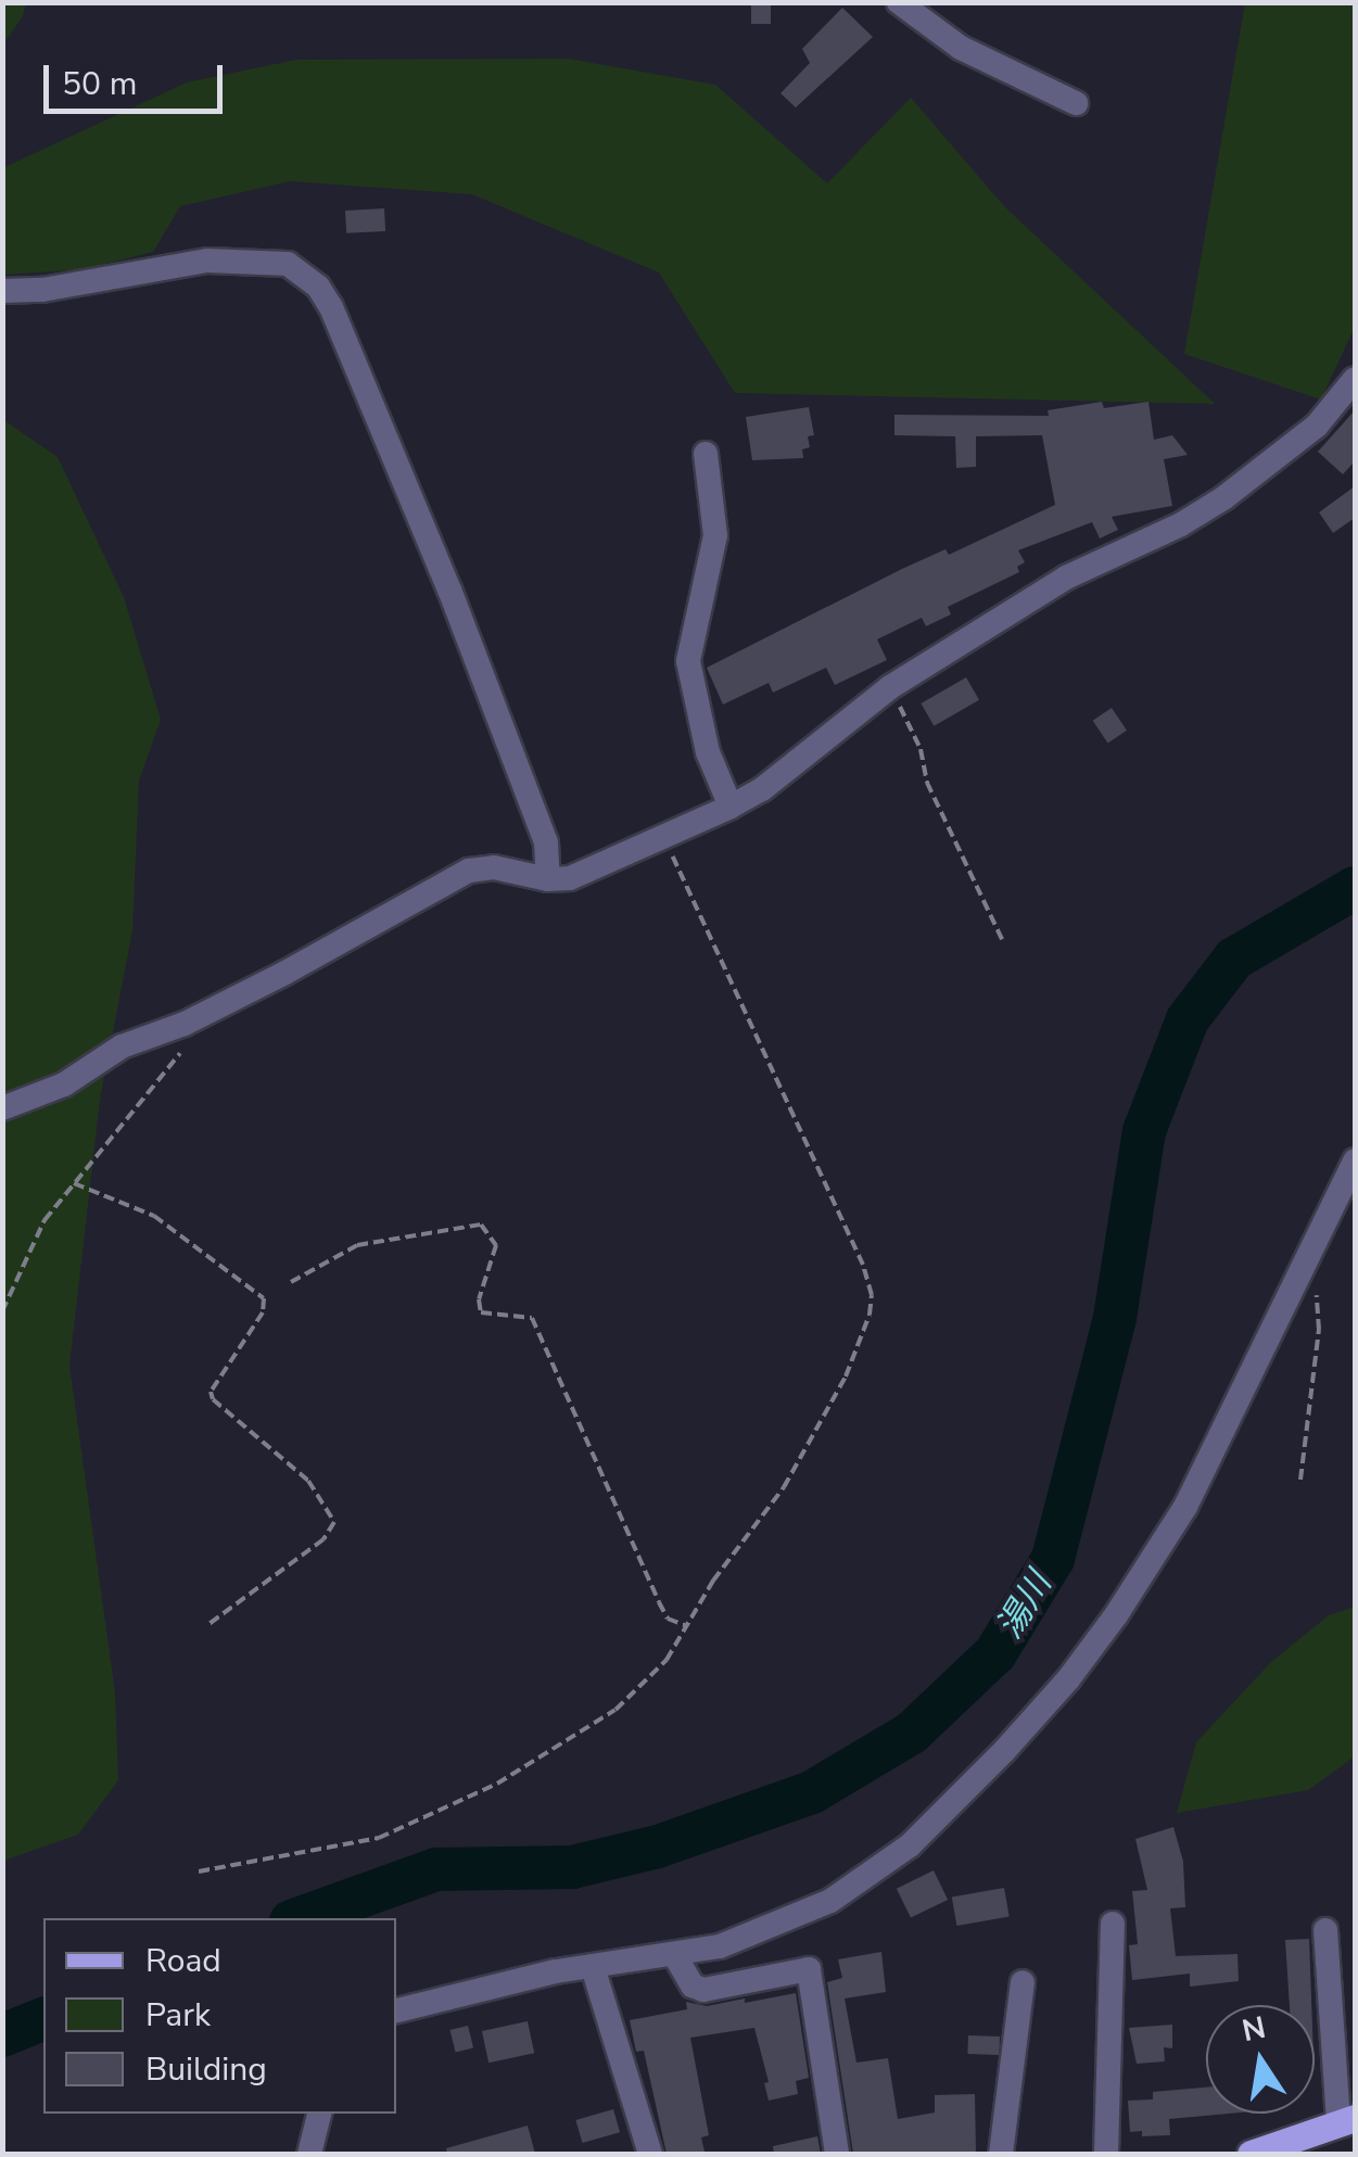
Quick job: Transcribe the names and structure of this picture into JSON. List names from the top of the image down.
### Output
{
  "water": ["湯川"],
  "legend": ["Road", "Park", "Building"],
  "scale_bar": "50 m",
  "north": "top"
}
